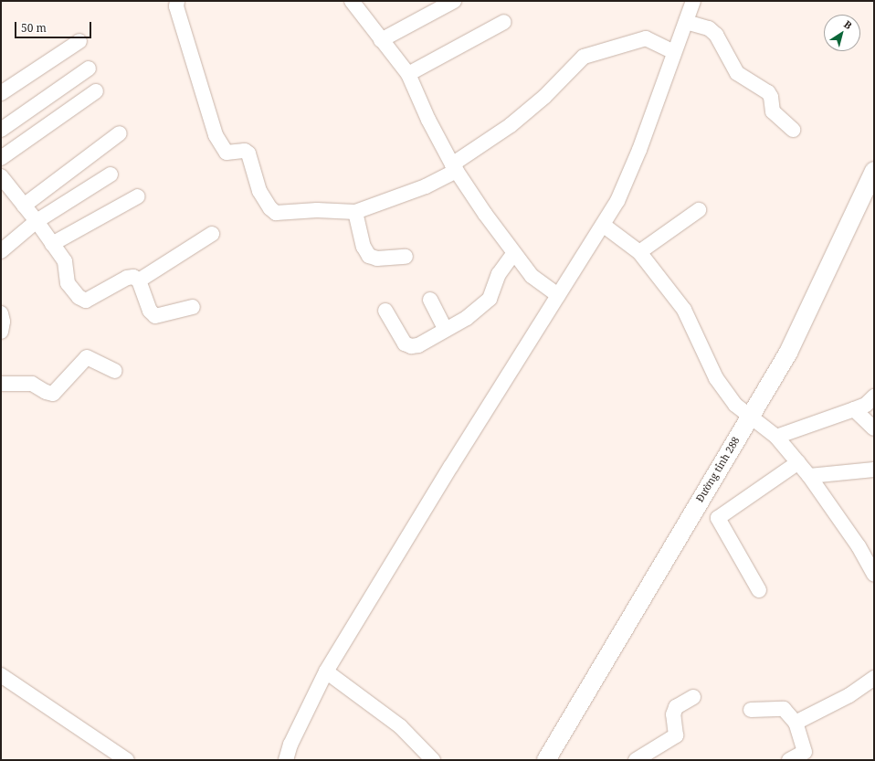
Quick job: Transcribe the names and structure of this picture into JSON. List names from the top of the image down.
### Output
{
  "streets": {
    "main road": ["Đường tỉnh 288"]
  },
  "scale_bar": "50 m",
  "north": "top right"
}
